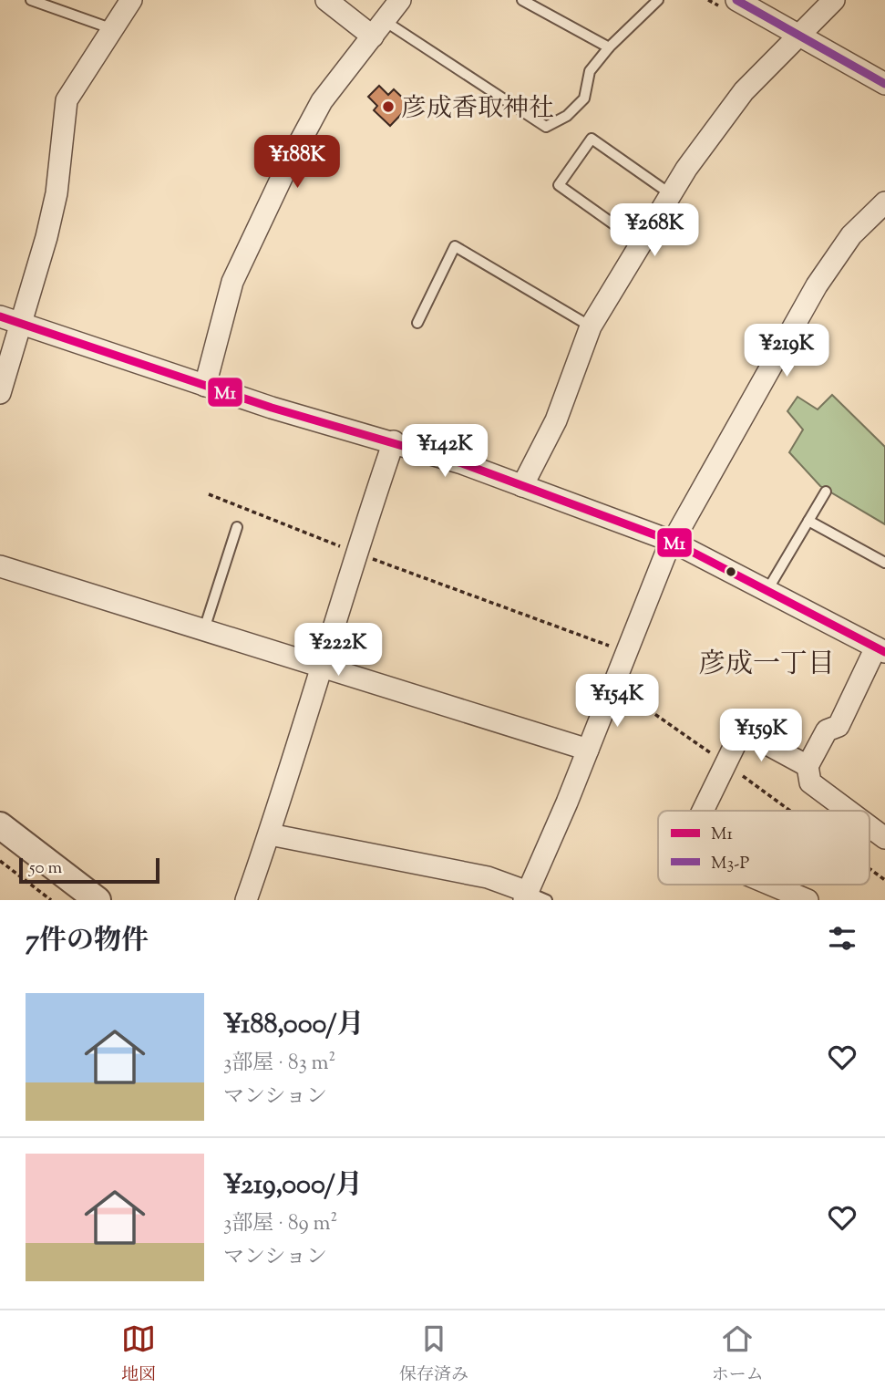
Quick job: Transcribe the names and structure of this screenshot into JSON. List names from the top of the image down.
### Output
{
  "districts": ["彦成一丁目"],
  "places": ["彦成香取神社"],
  "lines": ["transit line M3-P", "transit line M1"],
  "legend": ["M1", "M3-P"],
  "scale_bar": "50 m",
  "page": {
    "price": [
      "¥188K",
      "¥268K",
      "¥219K",
      "¥142K",
      "¥222K",
      "¥154K",
      "¥159K"
    ],
    "scale": "50 m",
    "heading": "7件の物件",
    "list": [
      {
        "name": "¥188,000/月",
        "note": "3部屋 · 83 m² · マンション"
      },
      {
        "name": "¥219,000/月",
        "note": "3部屋 · 89 m² · マンション"
      }
    ],
    "tabs": ["地図", "保存済み", "ホーム"]
  }
}
